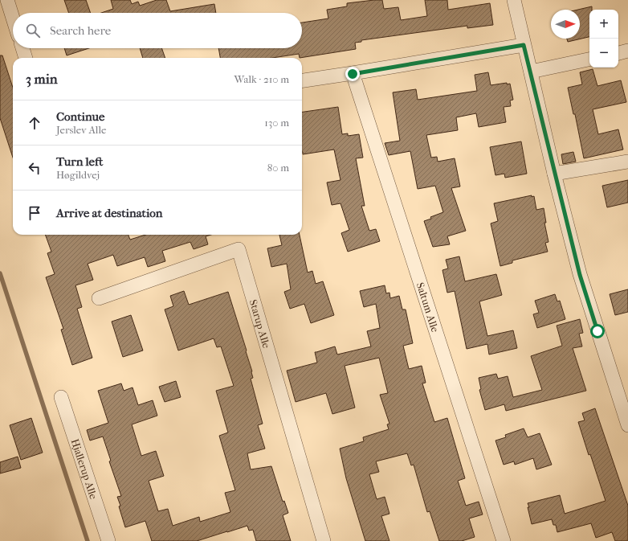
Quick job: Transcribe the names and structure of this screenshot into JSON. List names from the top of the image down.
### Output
{
  "streets": {
    "street": ["Saltum Alle", "Starup Alle", "Hjallerup Alle"]
  },
  "north": "right",
  "page": {
    "map_buttons": ["+", "−"],
    "search": "Search here",
    "heading": ["3 min", "Walk · 210 m"],
    "list": [
      ["Continue", "Jerslev Alle", "130 m"],
      ["Turn left", "Høgildvej", "80 m"],
      "Arrive at destination"
    ]
  }
}
